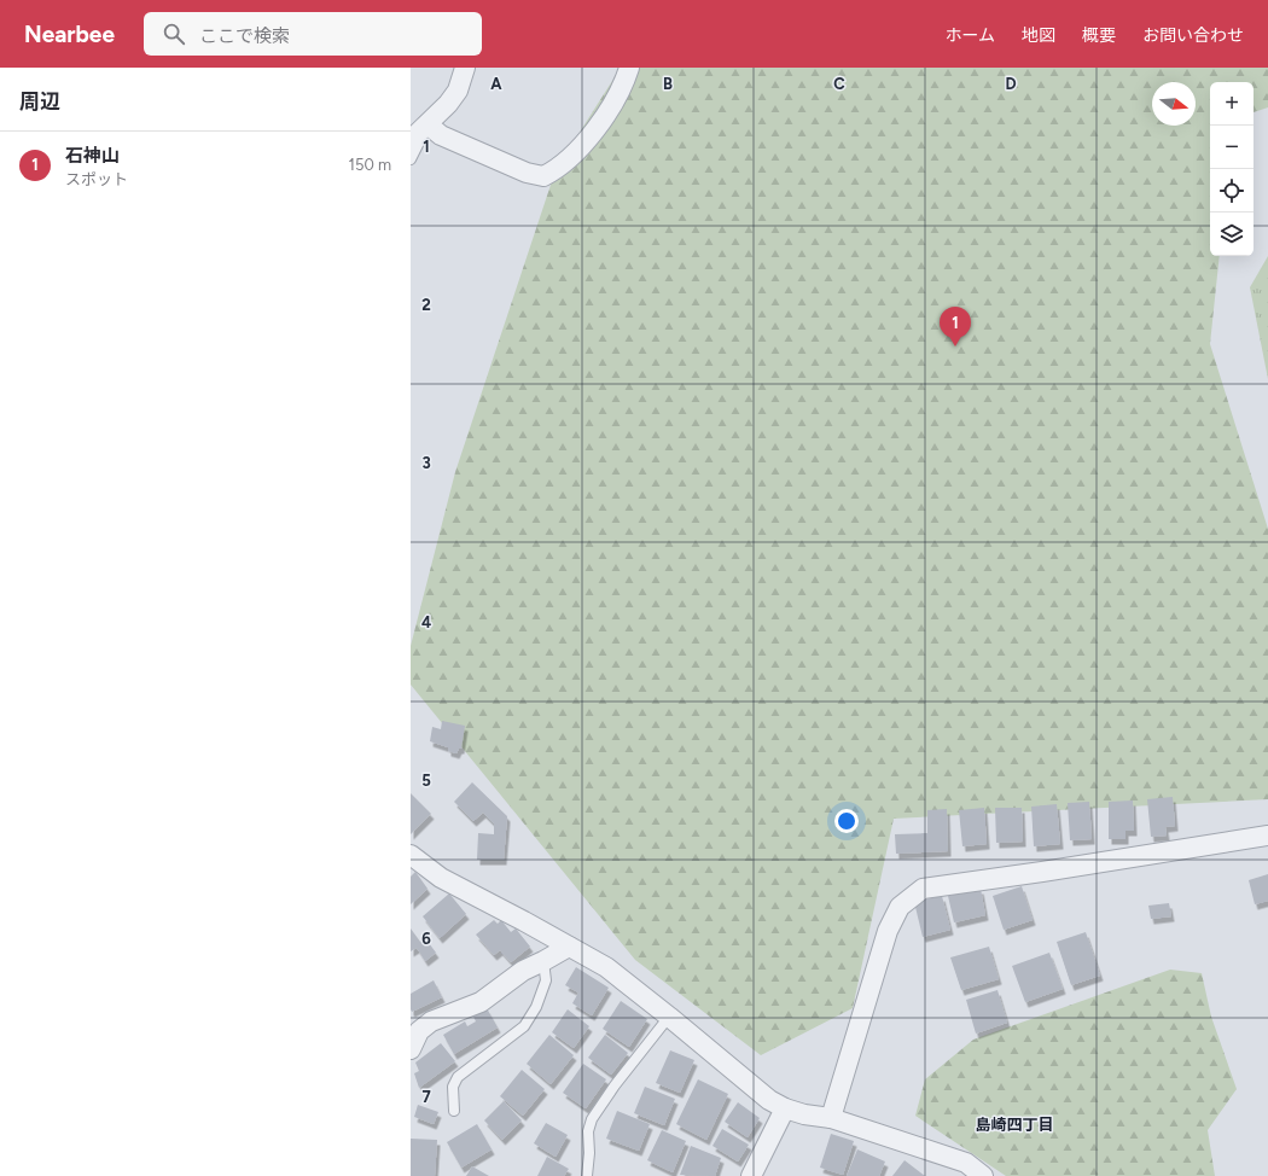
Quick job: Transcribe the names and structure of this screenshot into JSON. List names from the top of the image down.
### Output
{
  "districts": ["島崎四丁目"],
  "north": "right",
  "page": {
    "header": "Nearbee",
    "search": "ここで検索",
    "nav": [
      "ホーム",
      "地図",
      "概要",
      "お問い合わせ"
    ],
    "heading": "周辺",
    "map_buttons": ["+", "−"],
    "list": [
      {
        "mark": "1",
        "name": "石神山",
        "note": "スポット",
        "value": "150 m"
      }
    ],
    "pins": "1"
  },
  "grid": {
    "columns": [
      "A",
      "B",
      "C",
      "D"
    ],
    "rows": [
      "1",
      "2",
      "3",
      "4",
      "5",
      "6",
      "7"
    ]
  }
}
